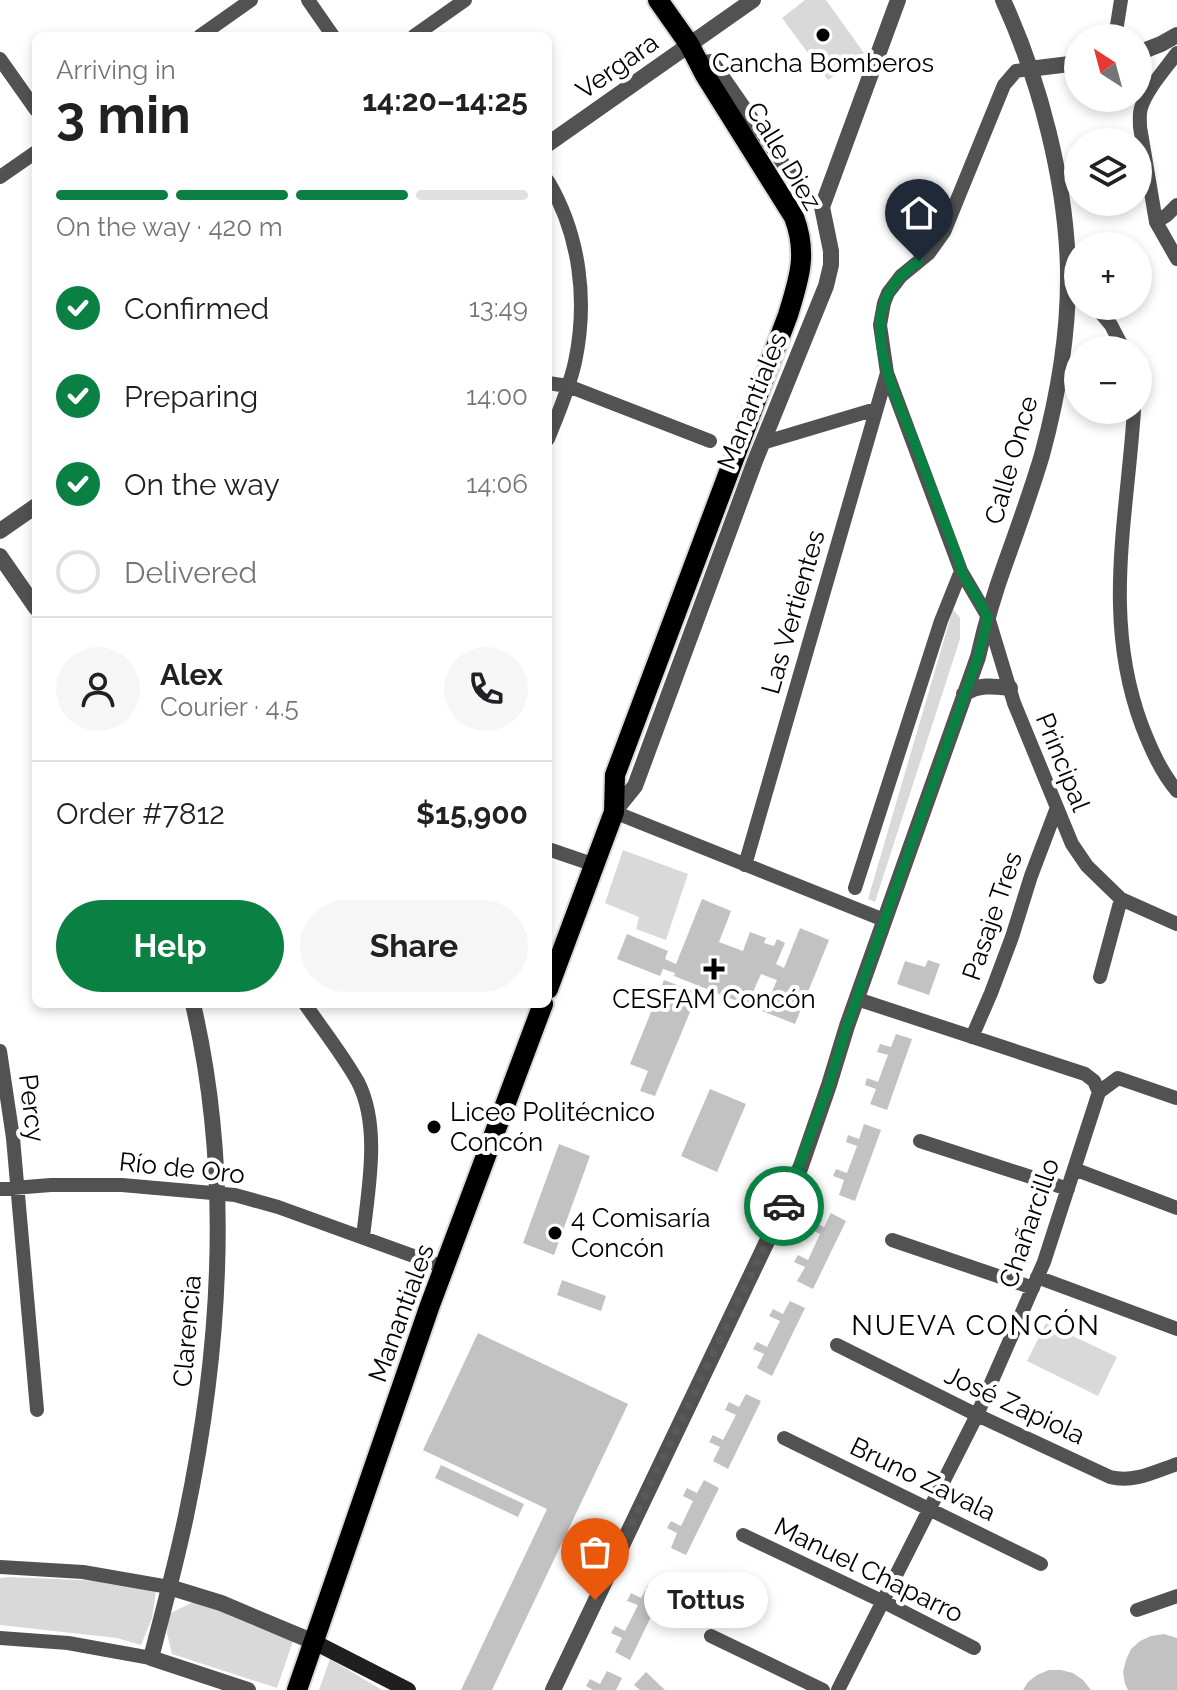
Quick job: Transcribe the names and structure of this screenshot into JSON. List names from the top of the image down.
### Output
{
  "streets": {
    "main road": ["Calle Diez", "Manantiales"],
    "street": [
      "Vergara",
      "Calle Once",
      "Las Vertientes",
      "Principal",
      "Pasaje Tres",
      "Percy",
      "Río de Oro",
      "Chañarcillo",
      "Clarencia",
      "José Zapiola",
      "Bruno Zavala",
      "Manuel Chaparro"
    ]
  },
  "crossings": [
    ["Vergara", "Calle Diez"],
    ["Calle Diez", "Manantiales"],
    ["Manantiales", "Río de Oro"],
    ["Calle Once", "Principal"],
    ["Las Vertientes", "Principal"],
    ["Principal", "Pasaje Tres"],
    ["Percy", "Río de Oro"],
    ["Río de Oro", "Clarencia"],
    ["Chañarcillo", "José Zapiola"],
    ["Chañarcillo", "Bruno Zavala"],
    ["Chañarcillo", "Manuel Chaparro"]
  ],
  "districts": ["NUEVA CONCÓN"],
  "places": {
    "other": [
      "Cancha Bomberos",
      "Liceo Politécnico Concón",
      "4 Comisaría Concón",
      "Tottus"
    ],
    "health": ["CESFAM Concón"]
  },
  "north": "top left",
  "page": {
    "map_buttons": ["+", "−"],
    "heading": ["3 min", "Arriving in", "14:20–14:25"],
    "panel": [
      "Alex",
      "Courier · 4.5",
      "Order #7812",
      "$15,900"
    ],
    "bar": "On the way · 420 m",
    "list": [
      ["Confirmed", "13:49"],
      ["Preparing", "14:00"],
      ["On the way", "14:06"],
      "Delivered"
    ],
    "buttons": ["Help", "Share"],
    "bubble": "Tottus"
  }
}
